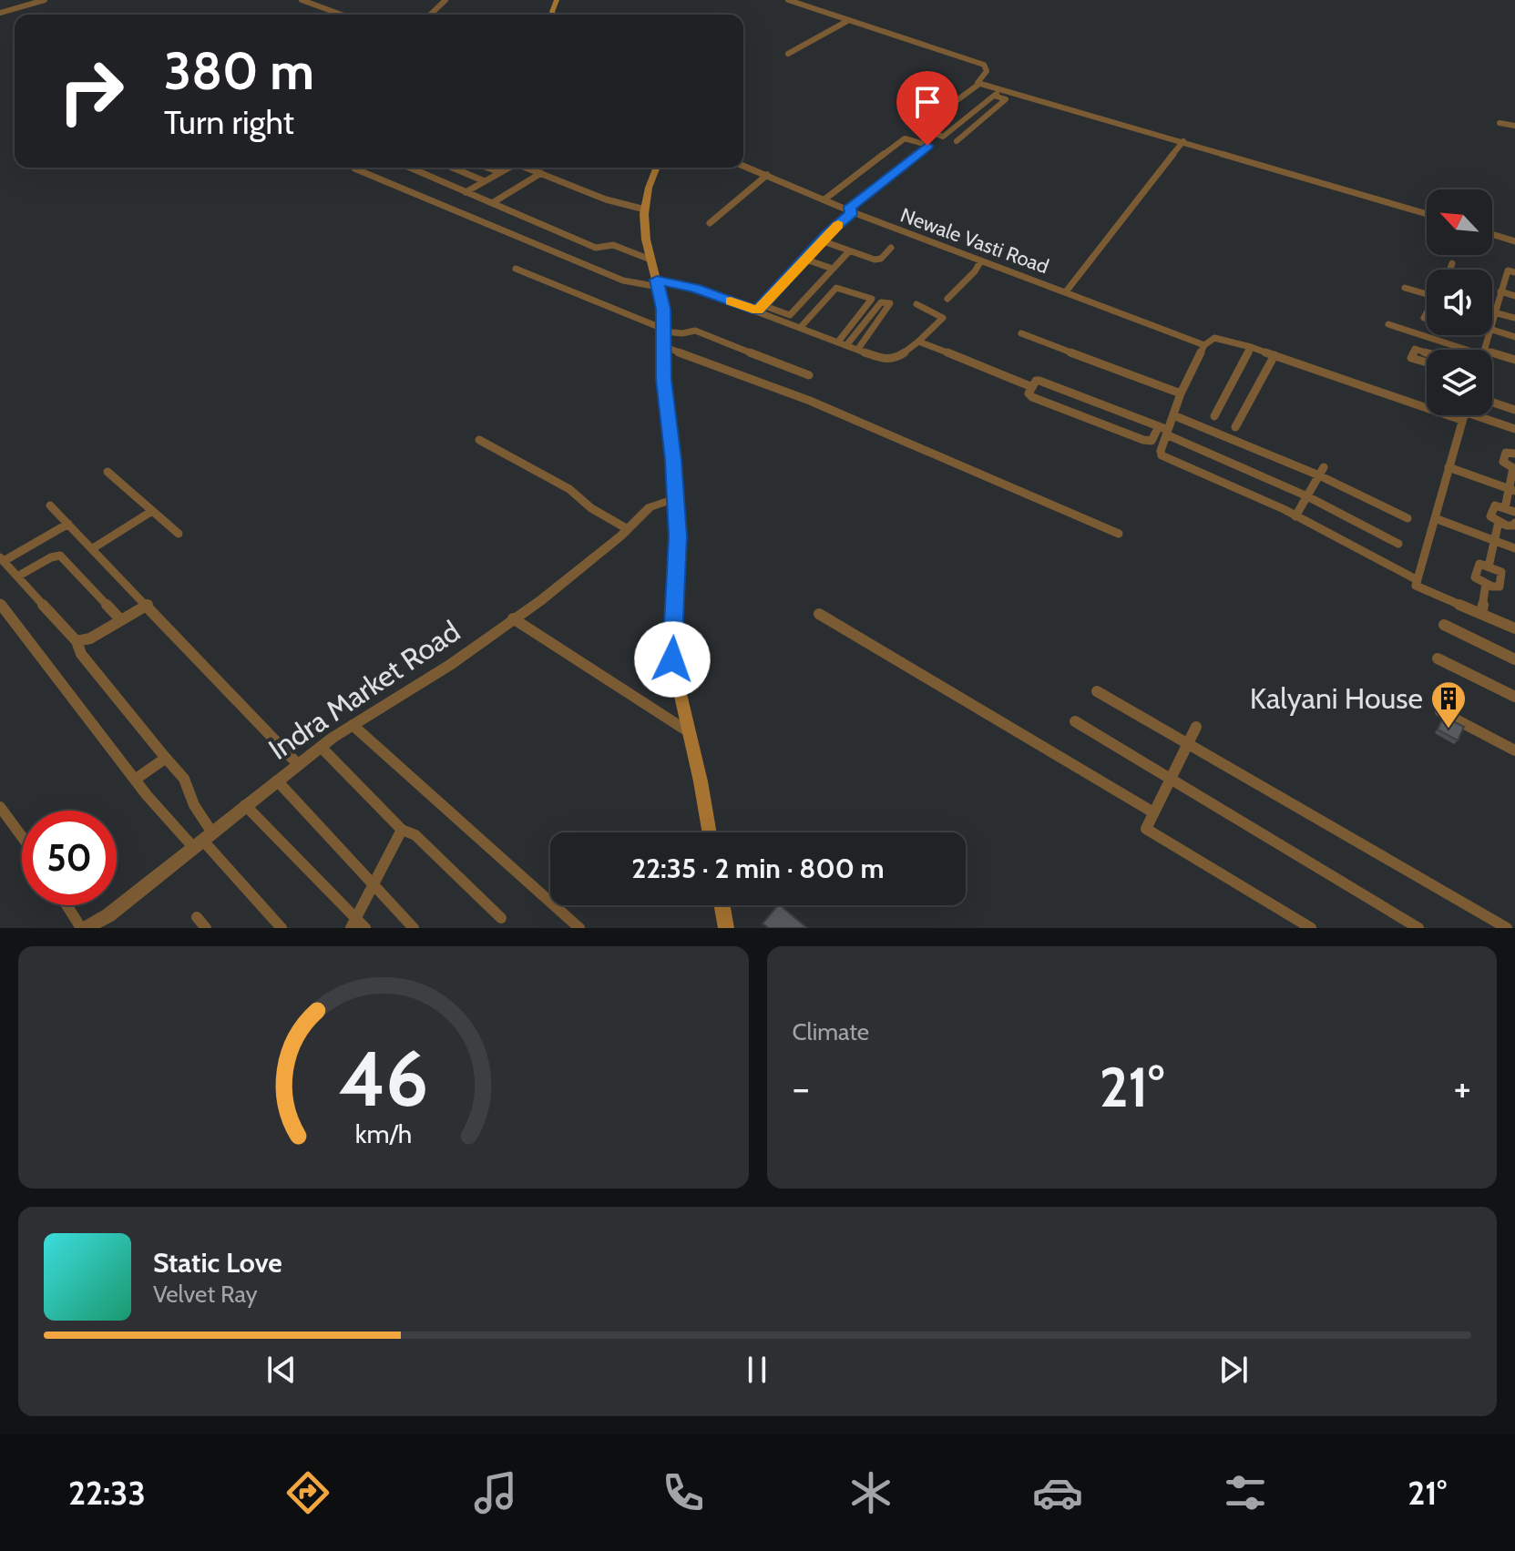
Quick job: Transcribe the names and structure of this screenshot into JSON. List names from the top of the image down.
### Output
{
  "streets": {
    "street": ["Newale Vasti Road", "Indra Market Road"]
  },
  "places": {
    "building": ["Kalyani House"]
  },
  "north": "top left",
  "page": {
    "turn": ["380 m", "Turn right"],
    "limit": "50",
    "trip": "22:35 · 2 min · 800 m",
    "tile": "Climate",
    "heat": ["−", "21°", "+"],
    "song": ["Static Love", "Velvet Ray"],
    "tabs": ["22:33", "21°"],
    "gauge": ["46", "km/h"]
  }
}
